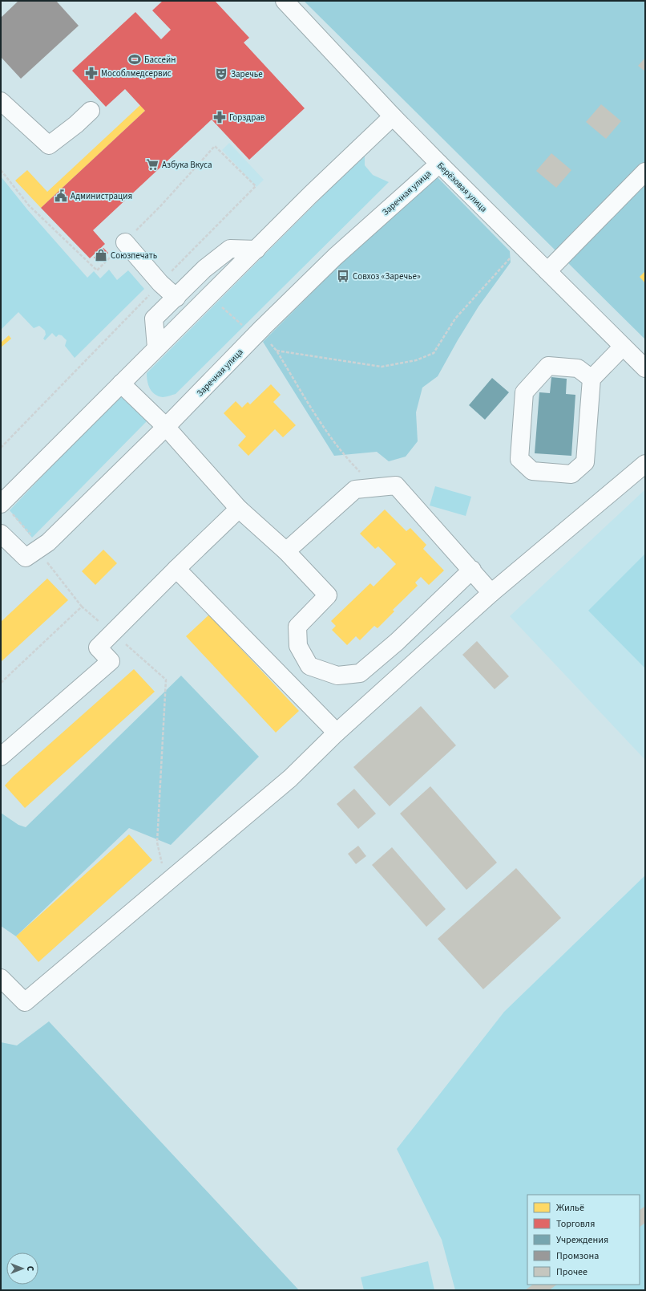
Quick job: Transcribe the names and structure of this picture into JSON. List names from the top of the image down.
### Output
{
  "streets": {
    "street": ["Берёзовая улица", "Заречная улица"]
  },
  "crossings": [
    ["Берёзовая улица", "Заречная улица"]
  ],
  "places": {
    "sports": ["Бассейн"],
    "pharmacy": ["Мособлмедсервис", "Горздрав"],
    "theatre": ["Заречье"],
    "supermarket": ["Азбука Вкуса"],
    "public building": ["Администрация"],
    "shop": ["Союзпечать"],
    "bus stop": ["Совхоз «Заречье»"]
  },
  "legend": [
    "Жильё",
    "Торговля",
    "Учреждения",
    "Промзона",
    "Прочее"
  ],
  "north": "right"
}
